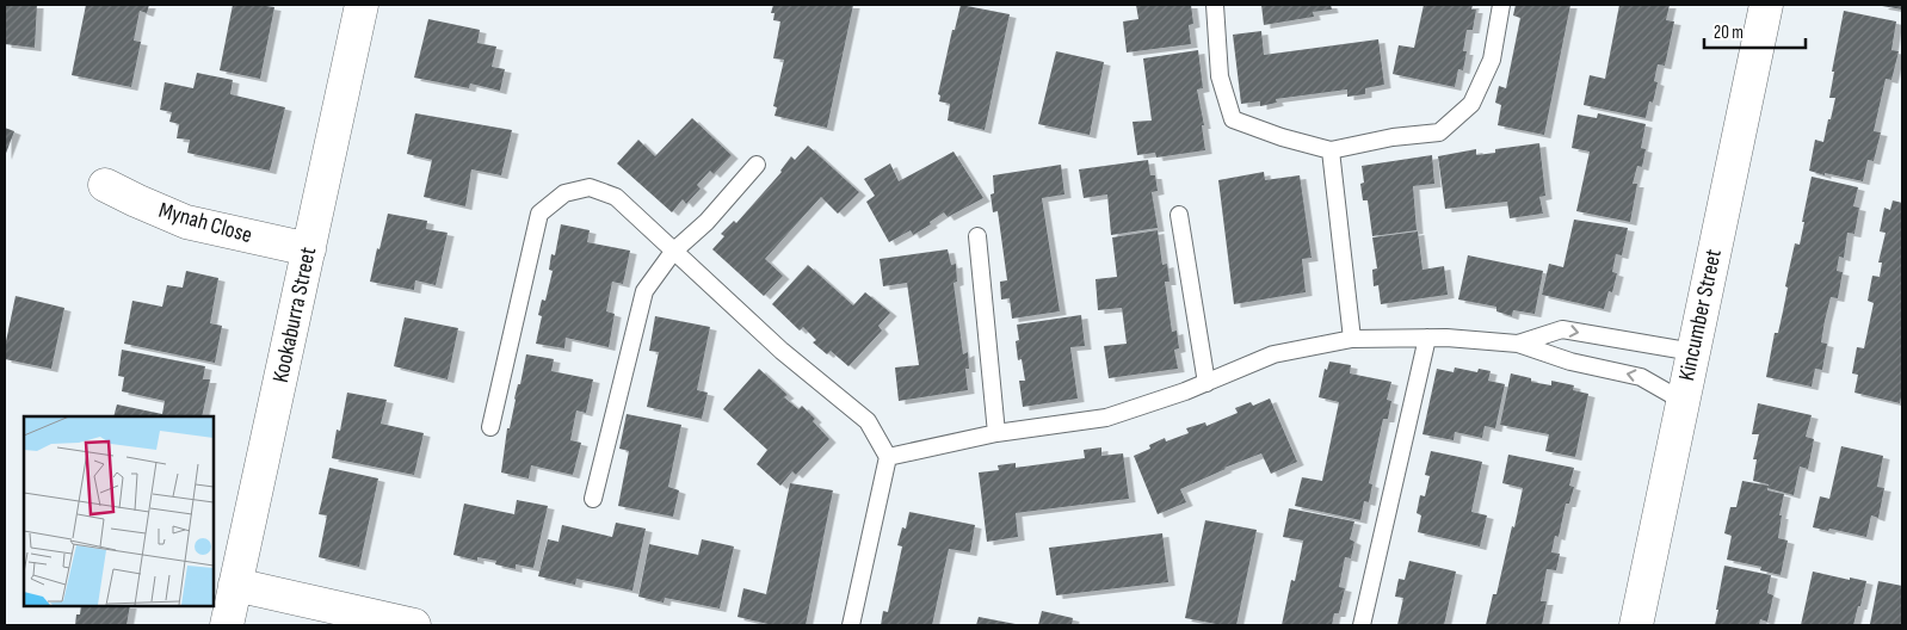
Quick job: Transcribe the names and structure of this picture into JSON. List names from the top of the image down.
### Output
{
  "streets": {
    "street": ["Mynah Close", "Kookaburra Street", "Kincumber Street"]
  },
  "crossings": [
    ["Mynah Close", "Kookaburra Street"]
  ],
  "scale_bar": "20 m"
}
